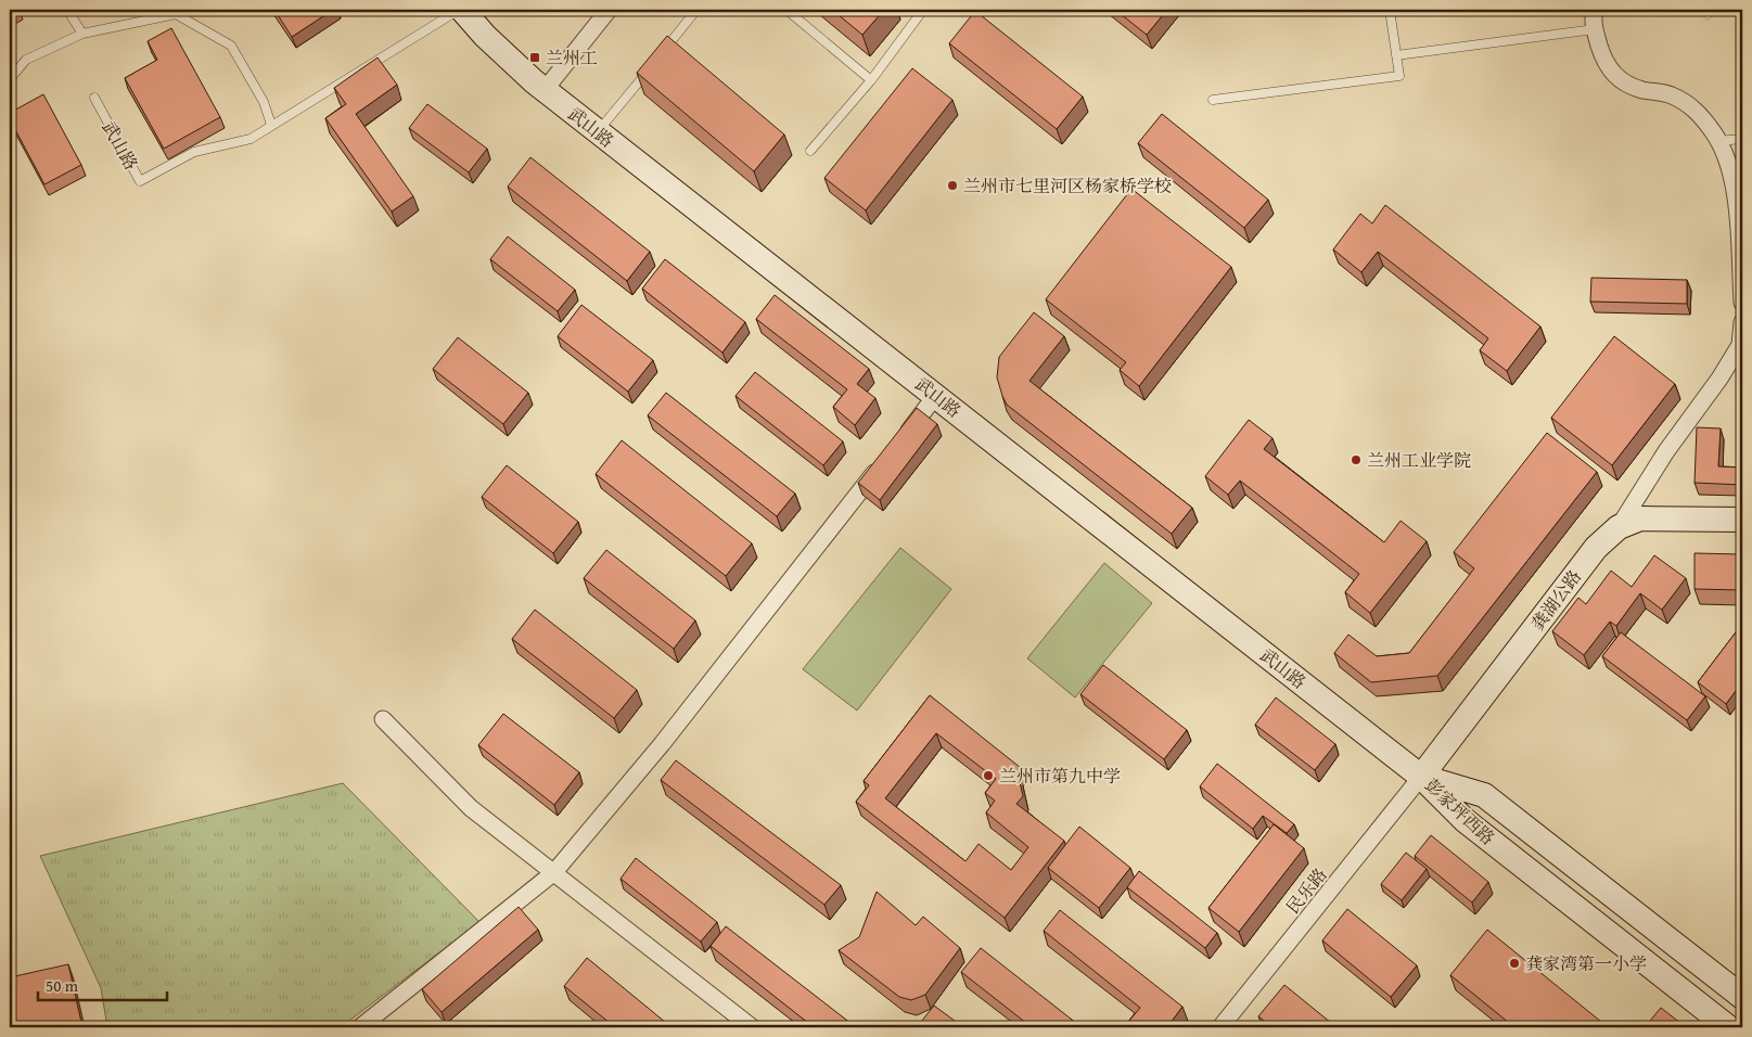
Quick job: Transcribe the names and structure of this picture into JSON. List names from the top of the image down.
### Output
{
  "streets": {
    "main road": ["武山路", "龚湖公路", "彭家坪西路"],
    "street": ["民乐路"]
  },
  "crossings": [
    ["武山路", "龚湖公路"],
    ["武山路", "彭家坪西路"],
    ["武山路", "民乐路"],
    ["龚湖公路", "彭家坪西路"],
    ["龚湖公路", "民乐路"],
    ["彭家坪西路", "民乐路"]
  ],
  "places": {
    "transit": ["兰州工"],
    "other": [
      "兰州市七里河区杨家桥学校",
      "兰州工业学院",
      "兰州市第九中学",
      "龚家湾第一小学"
    ]
  },
  "scale_bar": "50 m"
}
